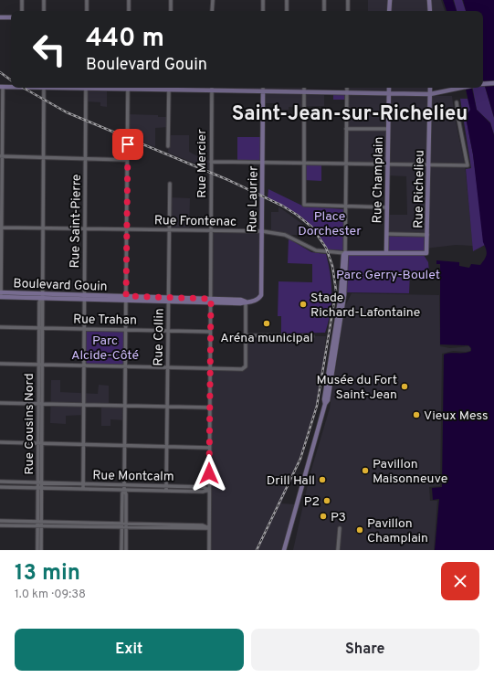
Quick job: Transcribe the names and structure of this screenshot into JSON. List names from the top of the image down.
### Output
{
  "streets": {
    "street": [
      "Rue Mercier",
      "Rue Champlain",
      "Rue Richelieu",
      "Rue Laurier",
      "Rue Frontenac",
      "Rue Saint-Pierre",
      "Boulevard Gouin",
      "Rue Trahan",
      "Rue Collin",
      "Rue Cousins Nord",
      "Rue Montcalm"
    ]
  },
  "crossings": [
    ["Rue Mercier", "Rue Frontenac"],
    ["Rue Mercier", "Boulevard Gouin"],
    ["Rue Mercier", "Rue Trahan"],
    ["Rue Mercier", "Rue Montcalm"],
    ["Rue Champlain", "Rue Richelieu"],
    ["Rue Champlain", "Rue Frontenac"],
    ["Rue Richelieu", "Rue Frontenac"],
    ["Rue Laurier", "Rue Frontenac"],
    ["Rue Laurier", "Boulevard Gouin"],
    ["Rue Frontenac", "Rue Saint-Pierre"],
    ["Rue Frontenac", "Rue Collin"],
    ["Rue Frontenac", "Rue Cousins Nord"],
    ["Rue Saint-Pierre", "Boulevard Gouin"],
    ["Rue Saint-Pierre", "Rue Trahan"],
    ["Rue Saint-Pierre", "Rue Montcalm"],
    ["Boulevard Gouin", "Rue Collin"],
    ["Boulevard Gouin", "Rue Cousins Nord"],
    ["Rue Trahan", "Rue Collin"],
    ["Rue Trahan", "Rue Cousins Nord"],
    ["Rue Collin", "Rue Montcalm"],
    ["Rue Cousins Nord", "Rue Montcalm"]
  ],
  "districts": ["Saint-Jean-sur-Richelieu"],
  "parks": ["Place Dorchester", "Parc Gerry-Boulet", "Parc Alcide-Côté"],
  "places": [
    "Stade Richard-Lafontaine",
    "Aréna municipal",
    "Musée du Fort Saint-Jean",
    "Vieux Mess",
    "Pavillon Maisonneuve",
    "Drill Hall",
    "P2",
    "P3",
    "Pavillon Champlain"
  ],
  "page": {
    "turn": ["440 m", "Boulevard Gouin"],
    "heading": ["13 min", "1.0 km · 09:38"],
    "buttons": ["Exit", "Share"]
  }
}
